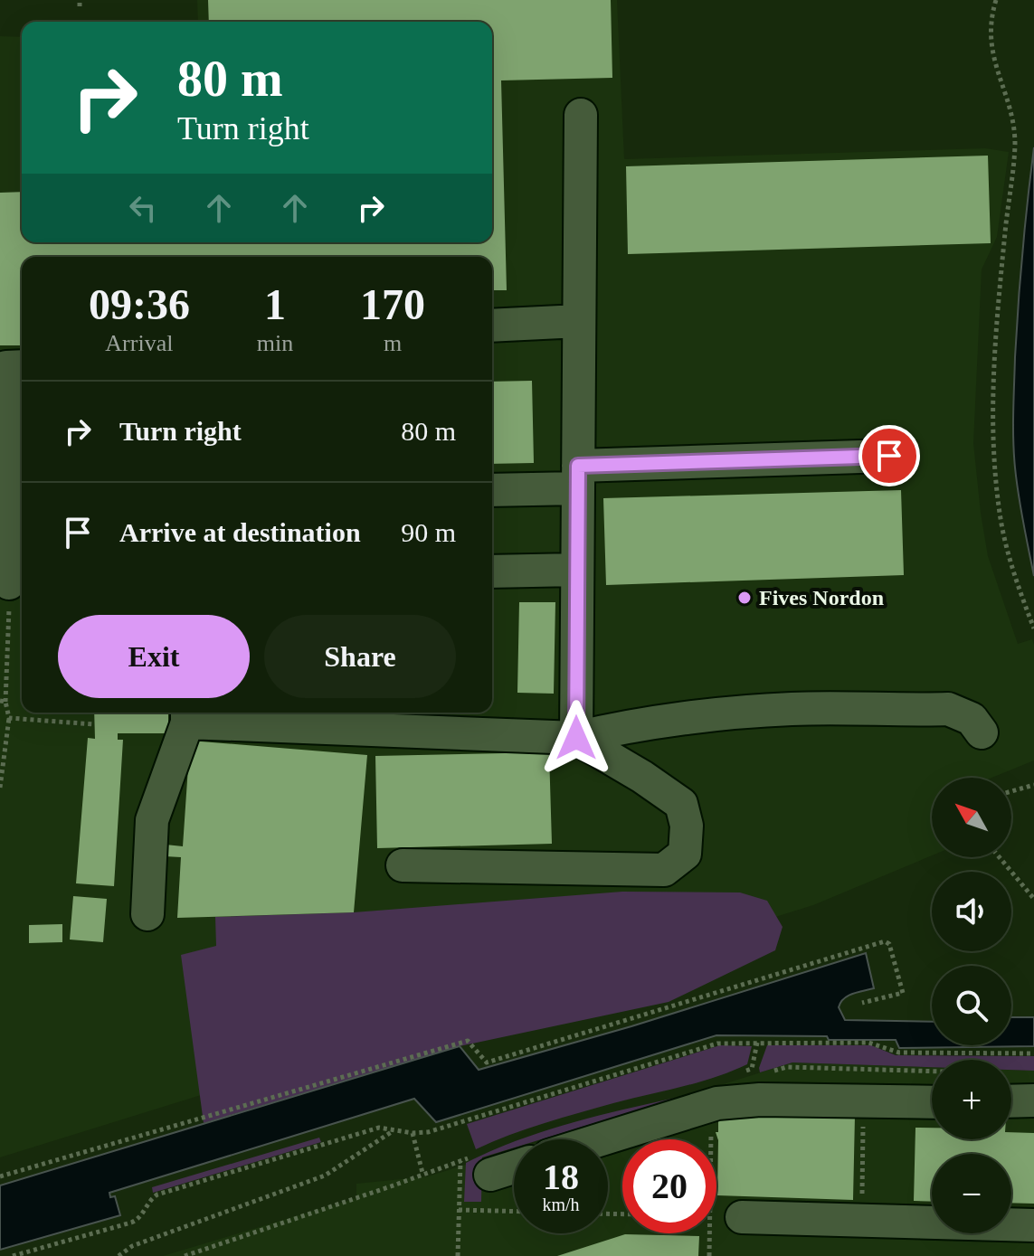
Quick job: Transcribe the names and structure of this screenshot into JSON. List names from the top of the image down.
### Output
{
  "places": ["Fives Nordon"],
  "north": "top left",
  "page": {
    "turn": ["80 m", "Turn right"],
    "eta": [
      "09:36",
      "Arrival",
      "1",
      "min",
      "170",
      "m"
    ],
    "list": [
      {
        "name": "Turn right",
        "value": "80 m"
      },
      {
        "name": "Arrive at destination",
        "value": "90 m"
      }
    ],
    "buttons": ["Exit", "Share"],
    "map_buttons": ["+", "−"],
    "speed": "18 km/h",
    "limit": "20"
  }
}
